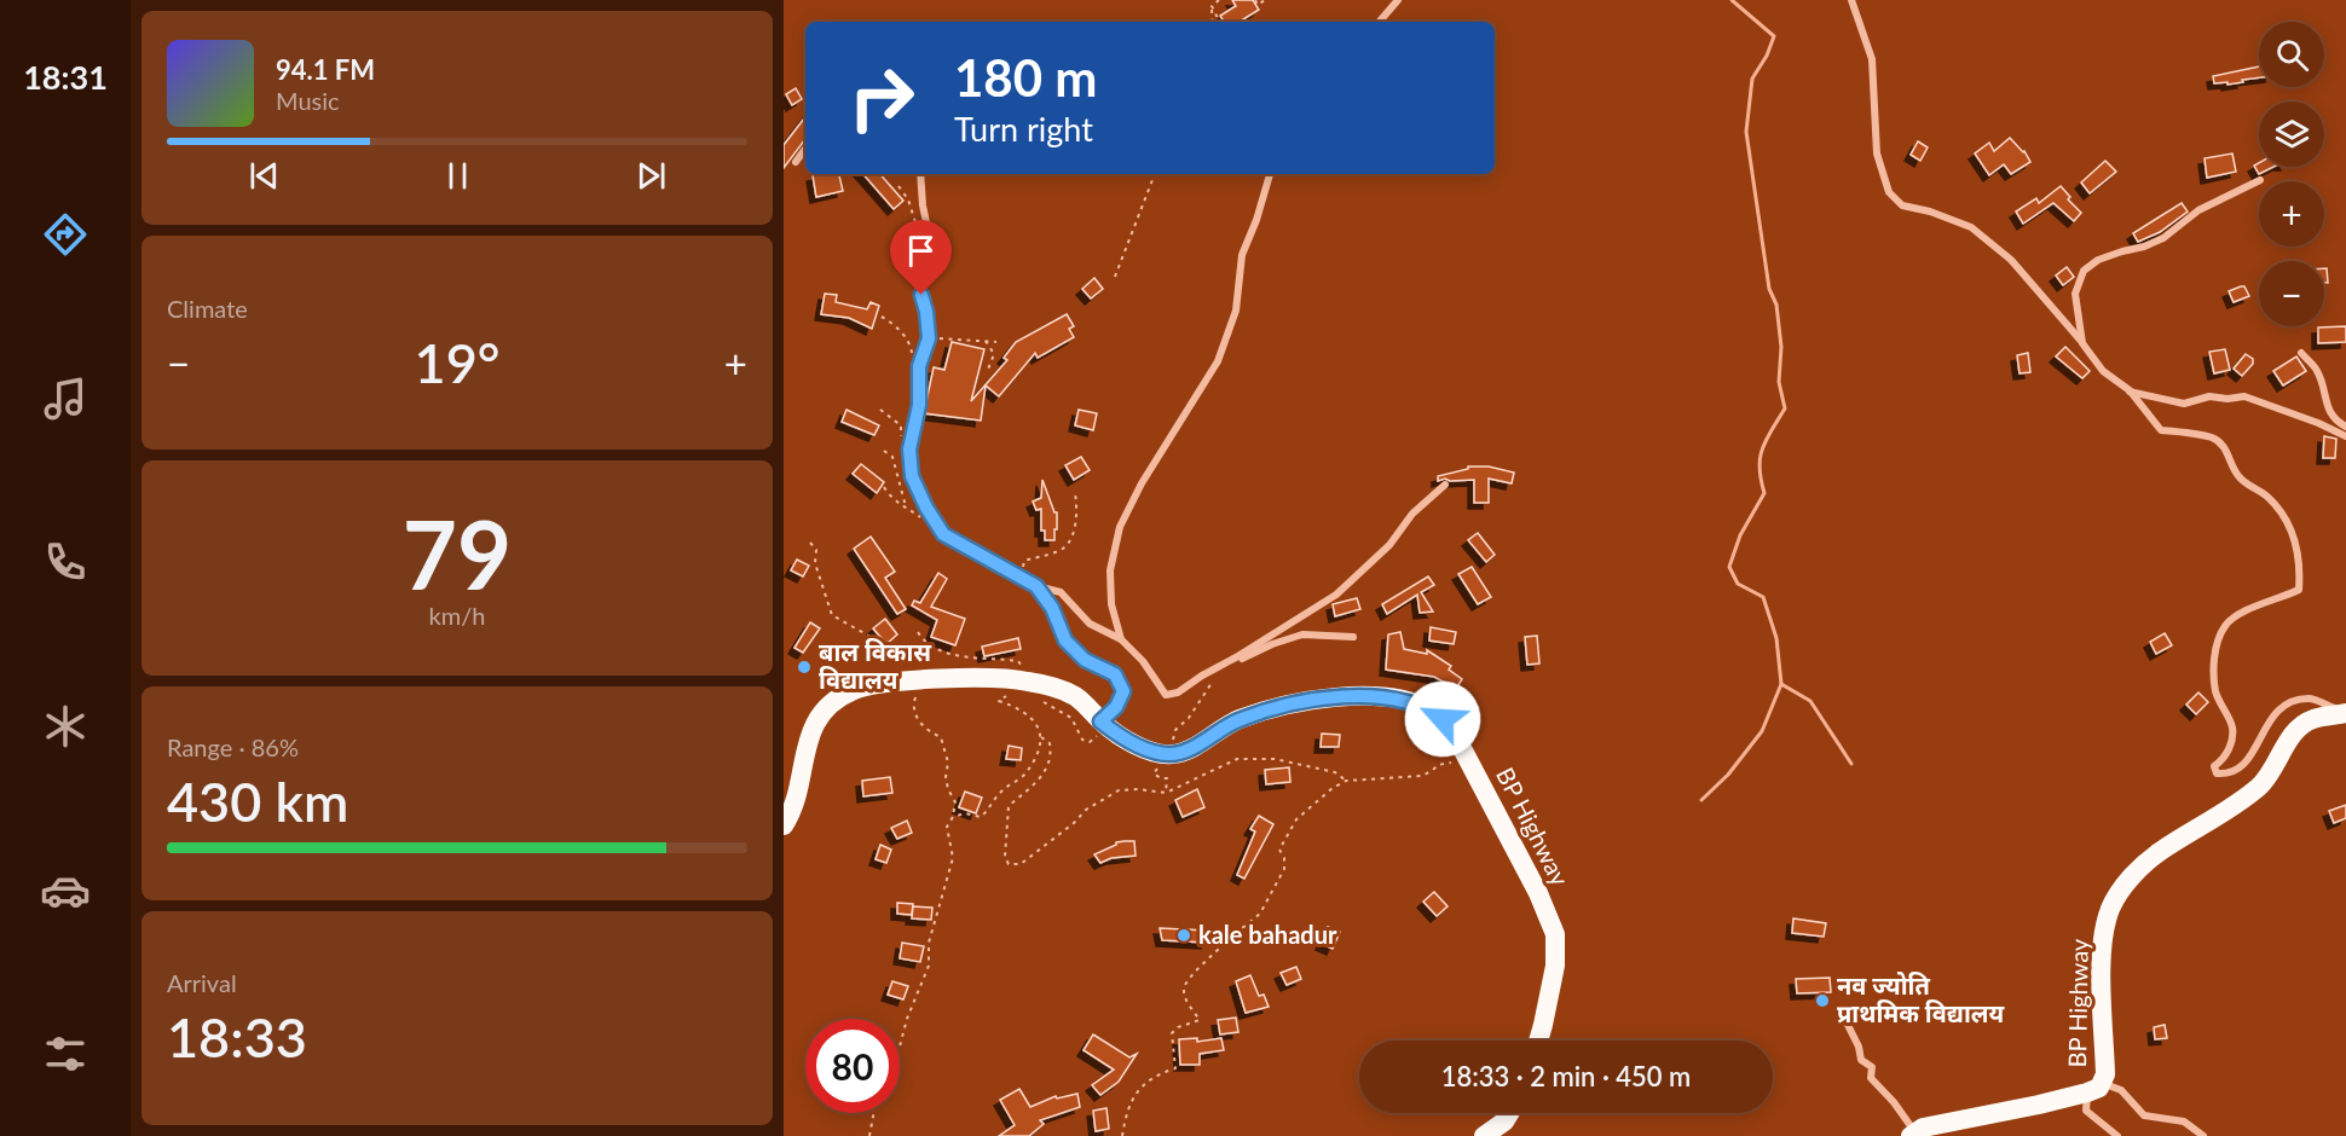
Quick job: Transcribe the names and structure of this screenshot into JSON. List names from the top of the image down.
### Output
{
  "streets": {
    "highway": ["BP Highway"]
  },
  "places": ["बाल विकास विद्यालय", "kale bahadur", "नव ज्योति प्राथमिक विद्यालय"],
  "page": {
    "tabs": "18:31",
    "map_buttons": ["+", "−"],
    "turn": ["180 m", "Turn right"],
    "song": ["94.1 FM", "Music"],
    "tile": [
      "Climate",
      ["79", "km/h"],
      ["Range · 86%", "430 km"],
      ["Arrival", "18:33"]
    ],
    "heat": ["−", "19°", "+"],
    "limit": "80",
    "trip": "18:33 · 2 min · 450 m"
  }
}
